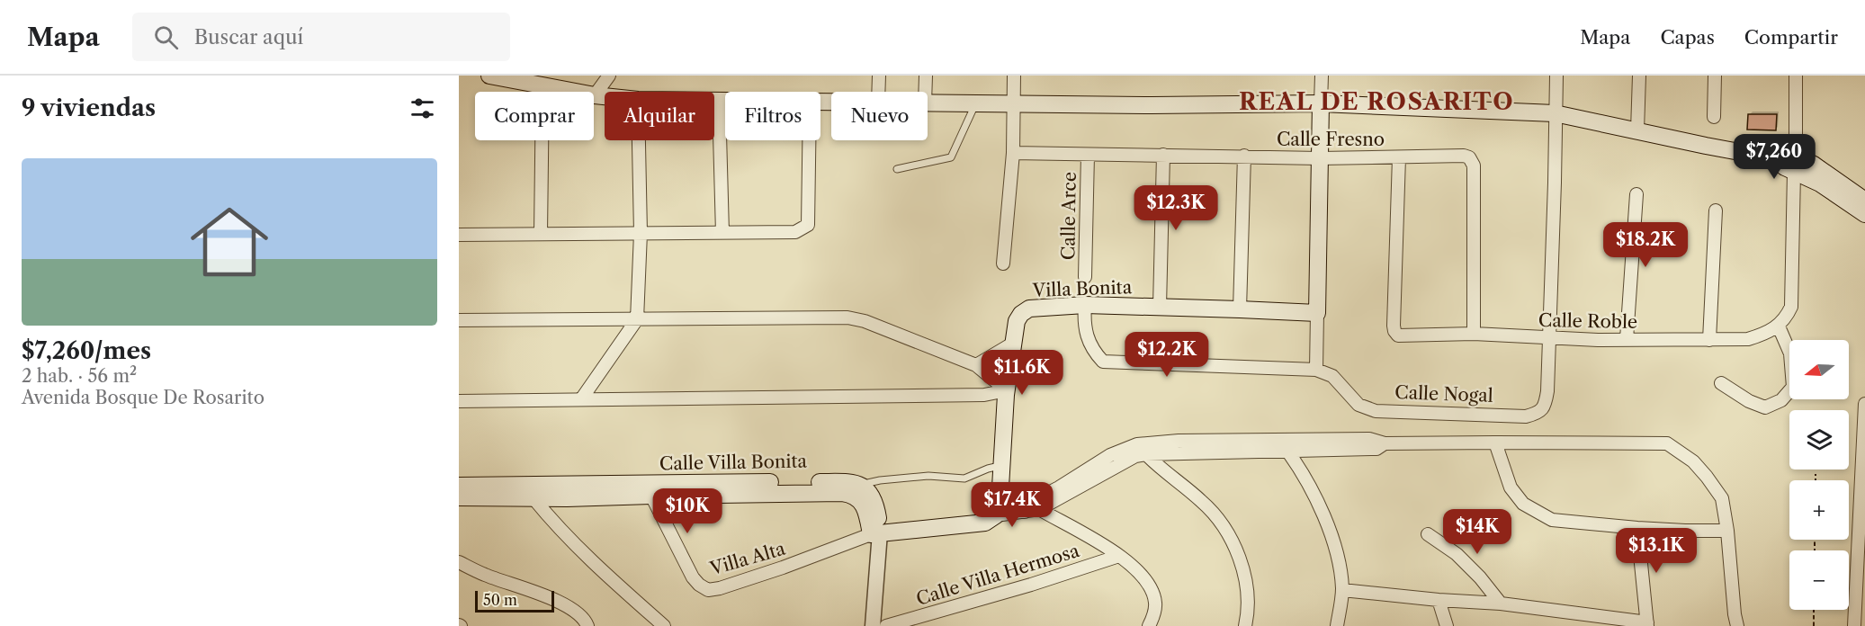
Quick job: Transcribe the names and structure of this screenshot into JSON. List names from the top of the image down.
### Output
{
  "streets": {
    "main road": ["Villa Bonita", "Calle Villa Bonita"],
    "street": [
      "Calle Fresno",
      "Calle Arce",
      "Calle Roble",
      "Calle Nogal",
      "Villa Alta",
      "Calle Villa Hermosa"
    ]
  },
  "crossings": [
    ["Calle Fresno", "Calle Arce"],
    ["Calle Fresno", "Calle Roble"],
    ["Calle Roble", "Calle Nogal"],
    ["Calle Villa Bonita", "Villa Alta"]
  ],
  "districts": ["REAL DE ROSARITO"],
  "scale_bar": "50 m",
  "north": "left",
  "page": {
    "header": "Mapa",
    "search": "Buscar aquí",
    "nav": ["Mapa", "Capas", "Compartir"],
    "heading": "9 viviendas",
    "chip": [
      "Comprar",
      "Alquilar",
      "Filtros",
      "Nuevo"
    ],
    "price": [
      "$7,260",
      "$12.3K",
      "$18.2K",
      "$12.2K",
      "$11.6K",
      "$17.4K",
      "$10K",
      "$14K",
      "$13.1K"
    ],
    "list": [
      {
        "name": "$7,260/mes",
        "note": "2 hab. · 56 m² · Avenida Bosque De Rosarito"
      }
    ],
    "map_buttons": ["+", "−"],
    "scale": "50 m"
  }
}
